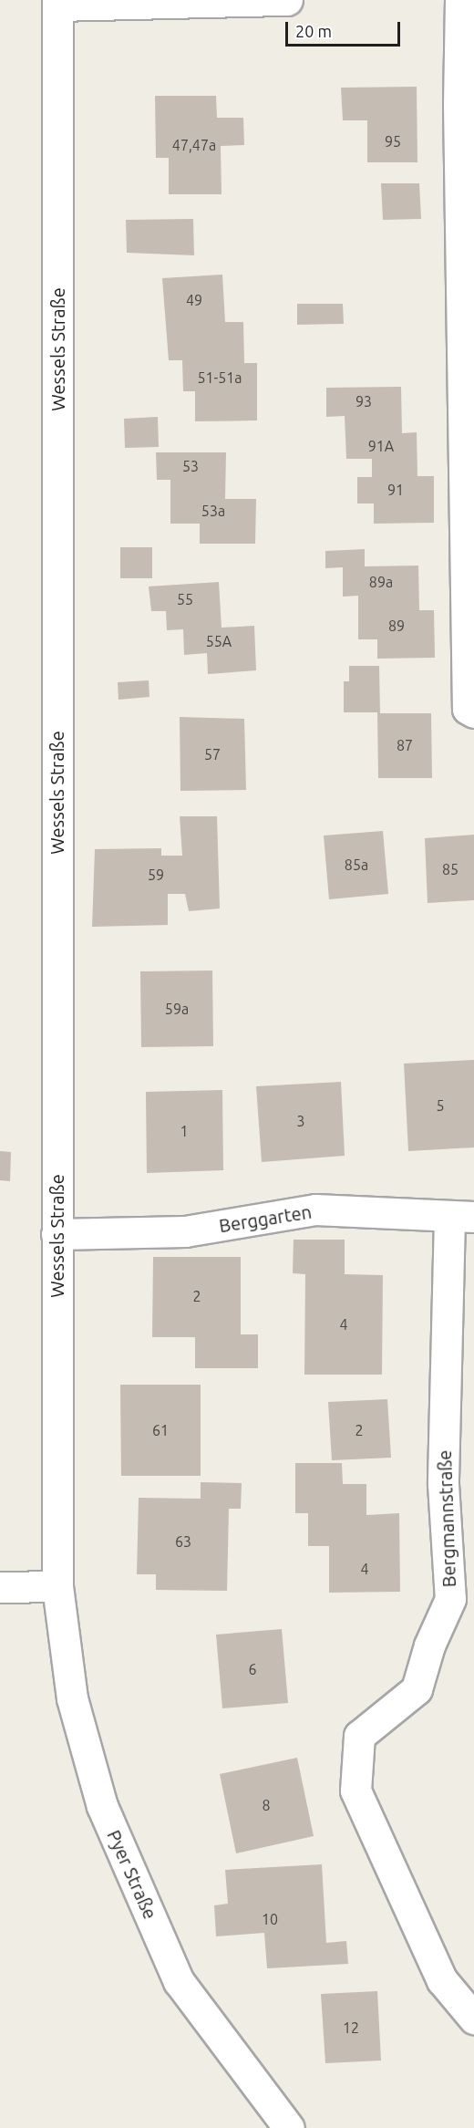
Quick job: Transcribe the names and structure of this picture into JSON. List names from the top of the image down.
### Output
{
  "streets": {
    "street": [
      "Wessels Straße",
      "Berggarten",
      "Bergmannstraße",
      "Pyer Straße"
    ]
  },
  "crossings": [
    ["Wessels Straße", "Berggarten"],
    ["Wessels Straße", "Pyer Straße"],
    ["Berggarten", "Bergmannstraße"]
  ],
  "house_numbers": [
    "95",
    "47,47a",
    "49",
    "51-51a",
    "93",
    "91A",
    "53",
    "91",
    "53a",
    "89a",
    "55",
    "89",
    "55A",
    "87",
    "57",
    "85a",
    "85",
    "59",
    "59a",
    "5",
    "3",
    "1",
    "2",
    "4",
    "61",
    "2",
    "63",
    "4",
    "6",
    "8",
    "10",
    "12"
  ],
  "scale_bar": "20 m"
}
